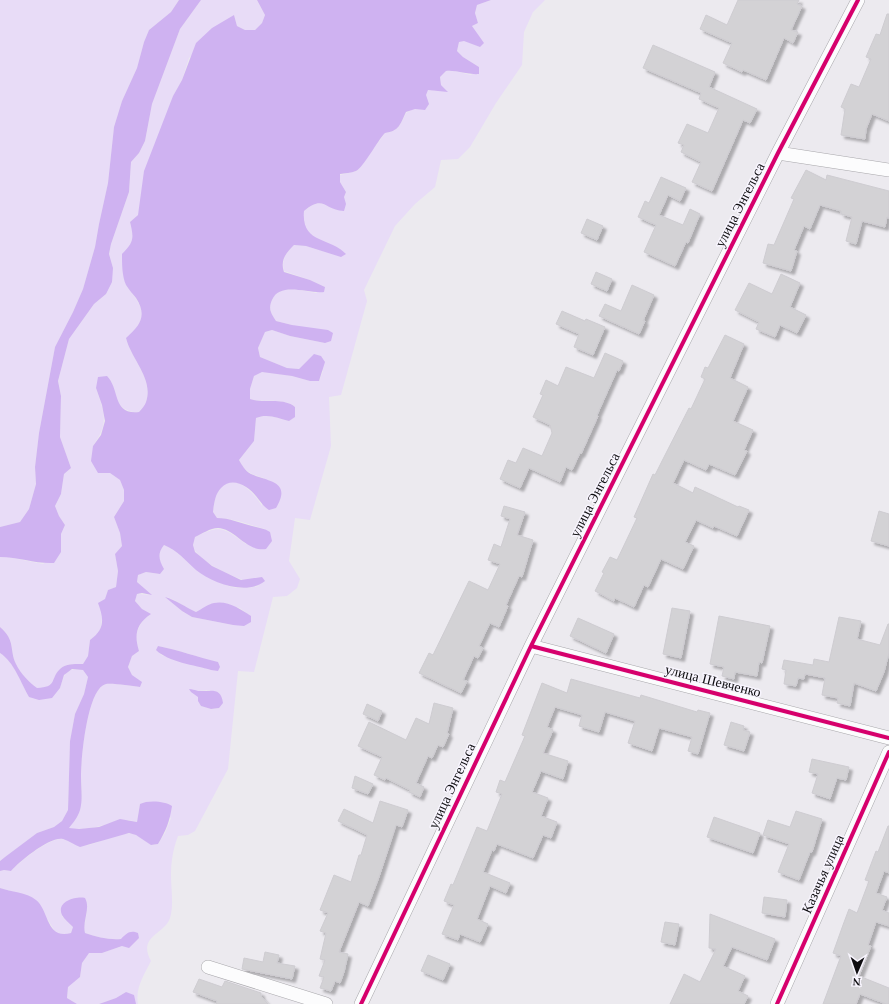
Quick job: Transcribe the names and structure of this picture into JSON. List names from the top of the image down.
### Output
{
  "streets": {
    "street": ["улица Энгельса", "улица Шевченко", "Казачья улица"]
  },
  "crossings": [
    ["улица Энгельса", "улица Шевченко"]
  ],
  "north": "bottom"
}
